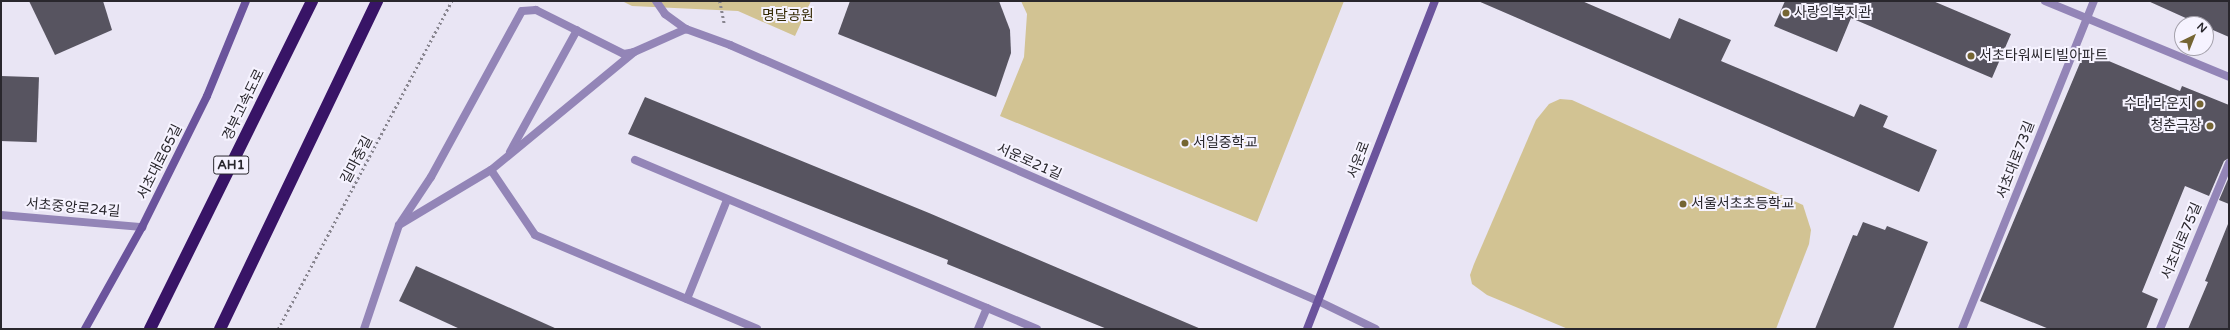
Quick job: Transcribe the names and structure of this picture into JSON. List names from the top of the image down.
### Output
{
  "streets": {
    "highway": ["경부고속도로", "AH1"],
    "street": [
      "서운로",
      "서초대로73길",
      "서초대로65길",
      "서운로21길",
      "서초중앙로24길",
      "서초대로75길"
    ],
    "path": ["길마중길"]
  },
  "crossings": [
    ["서운로", "서운로21길"],
    ["서초대로65길", "서초중앙로24길"]
  ],
  "parks": ["명달공원"],
  "places": [
    "사랑의복지관",
    "서초타워씨티빌아파트",
    "수다 라운지",
    "청춘극장",
    "서일중학교",
    "서울서초초등학교"
  ],
  "north": "top right"
}
